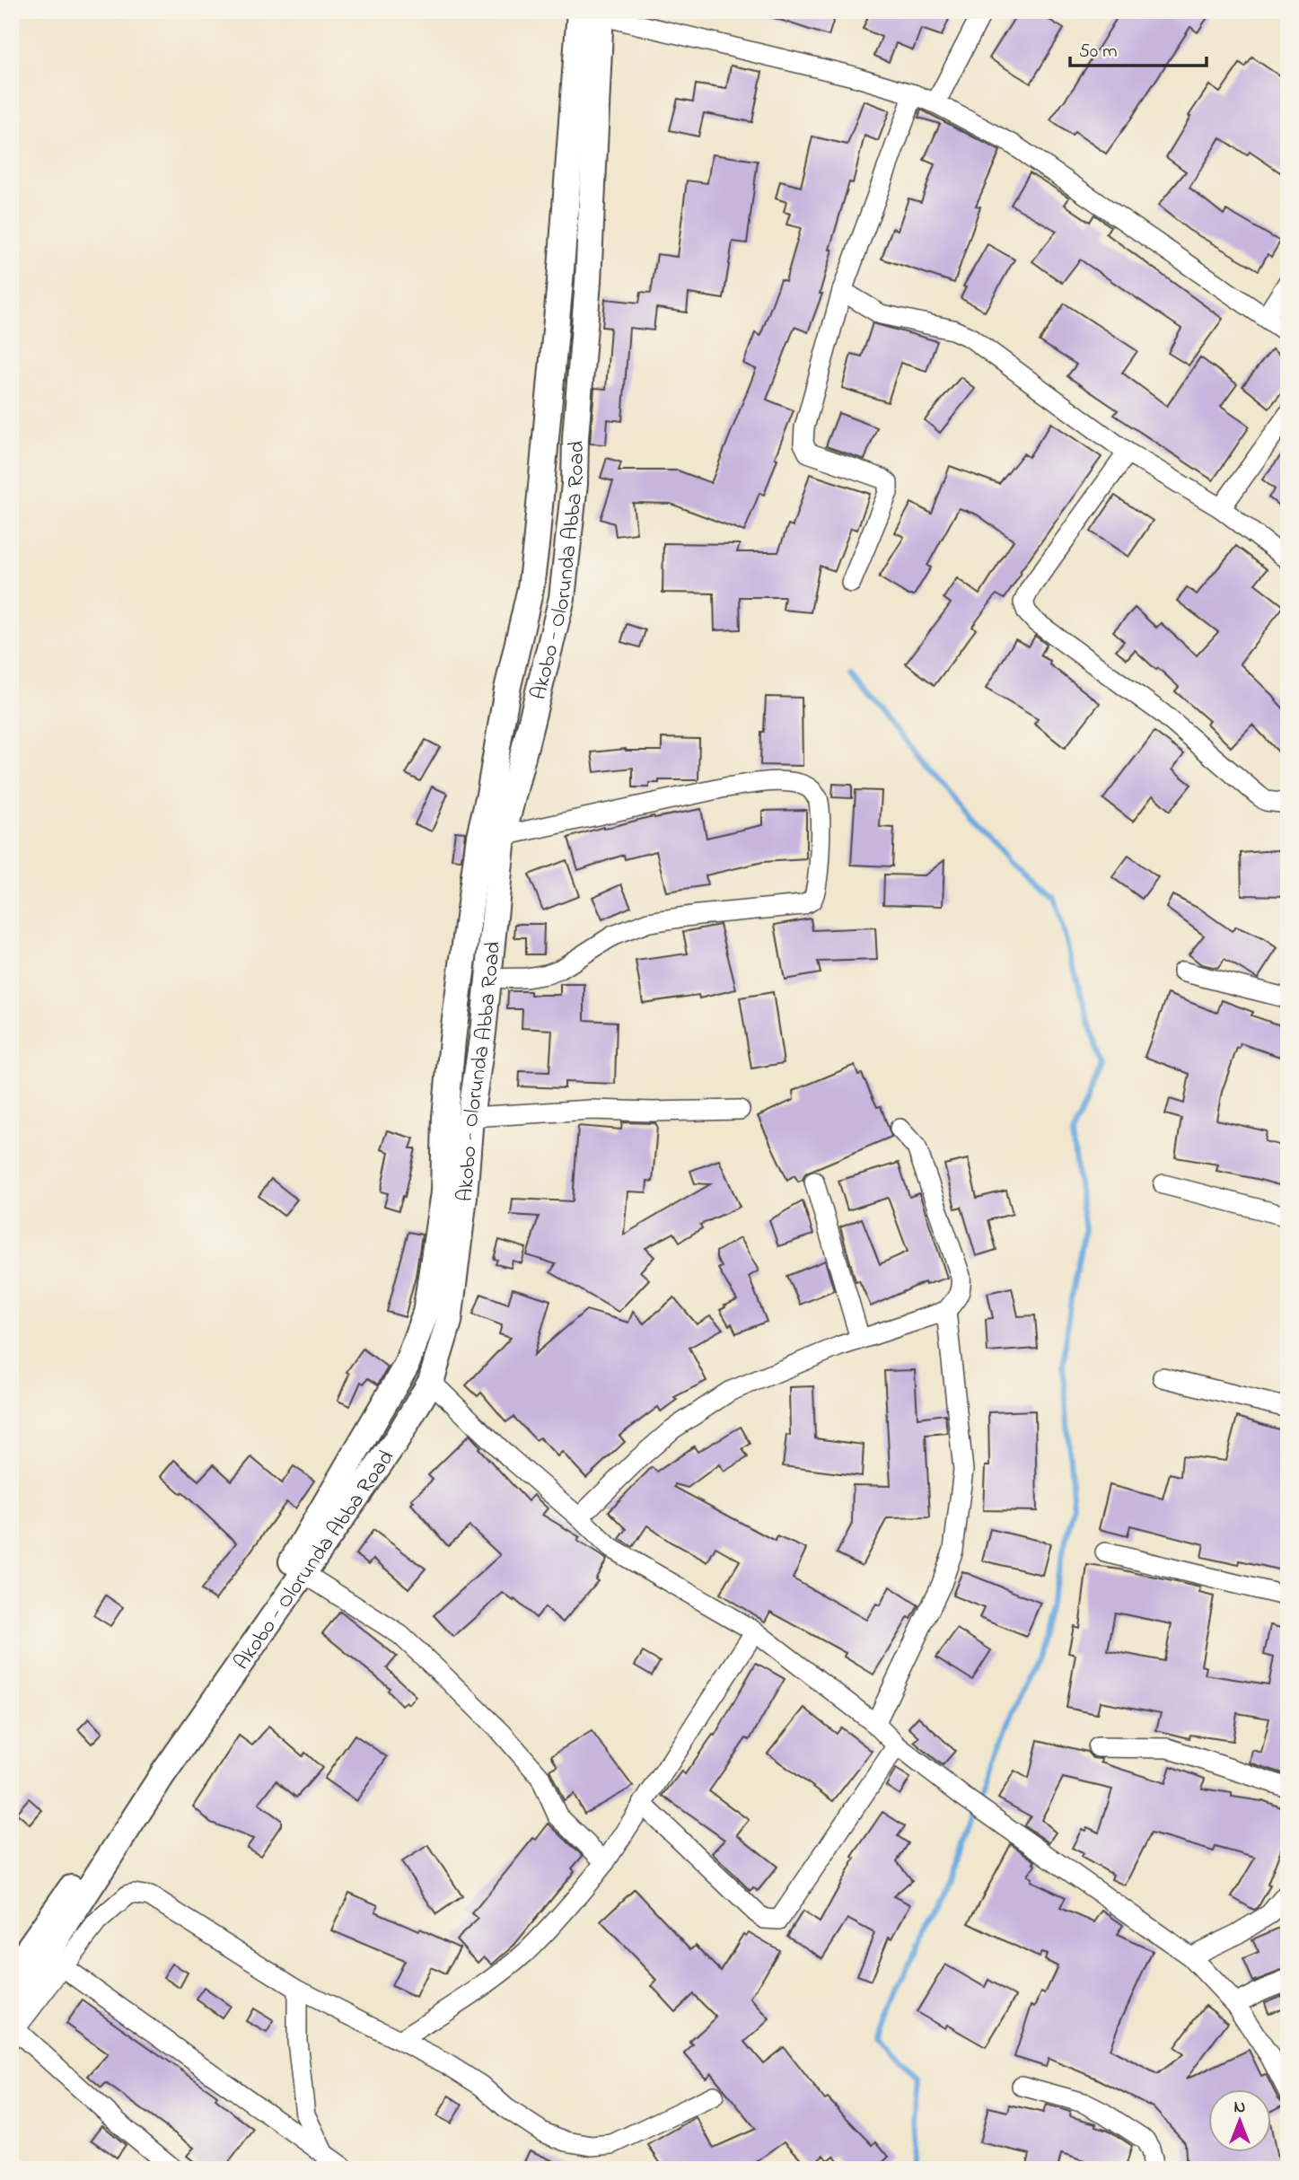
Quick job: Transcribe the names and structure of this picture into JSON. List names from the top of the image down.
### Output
{
  "streets": {
    "main road": ["Akobo - Olorunda Abba Road"]
  },
  "scale_bar": "50 m",
  "north": "top"
}
